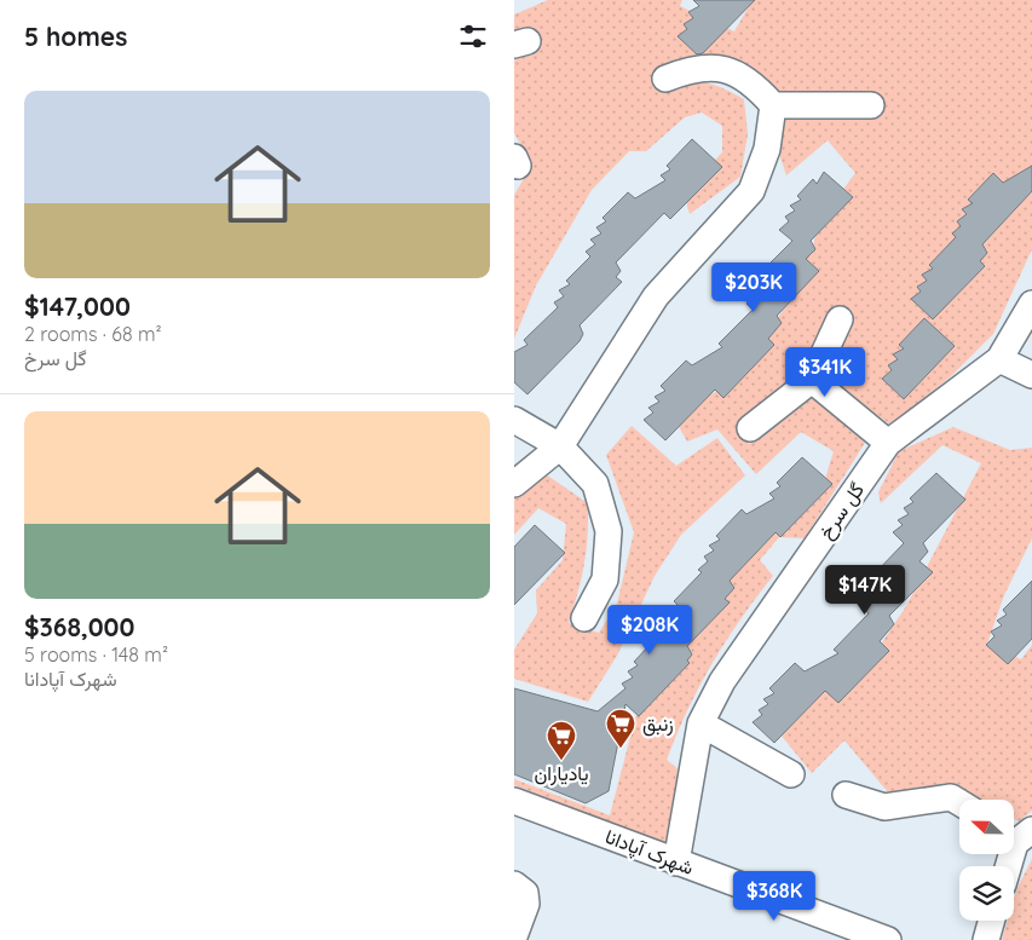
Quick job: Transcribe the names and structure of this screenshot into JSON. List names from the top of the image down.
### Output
{
  "streets": {
    "street": ["گل سرخ", "شهرک آپادانا"]
  },
  "crossings": [
    ["گل سرخ", "شهرک آپادانا"]
  ],
  "places": {
    "supermarket": ["زنبق", "یادیاران"]
  },
  "north": "left",
  "page": {
    "heading": "5 homes",
    "list": [
      {
        "name": "$147,000",
        "note": "2 rooms · 68 m² · گل سرخ"
      },
      {
        "name": "$368,000",
        "note": "5 rooms · 148 m² · شهرک آپادانا"
      }
    ],
    "price": [
      "$203K",
      "$341K",
      "$147K",
      "$208K",
      "$368K"
    ]
  }
}
